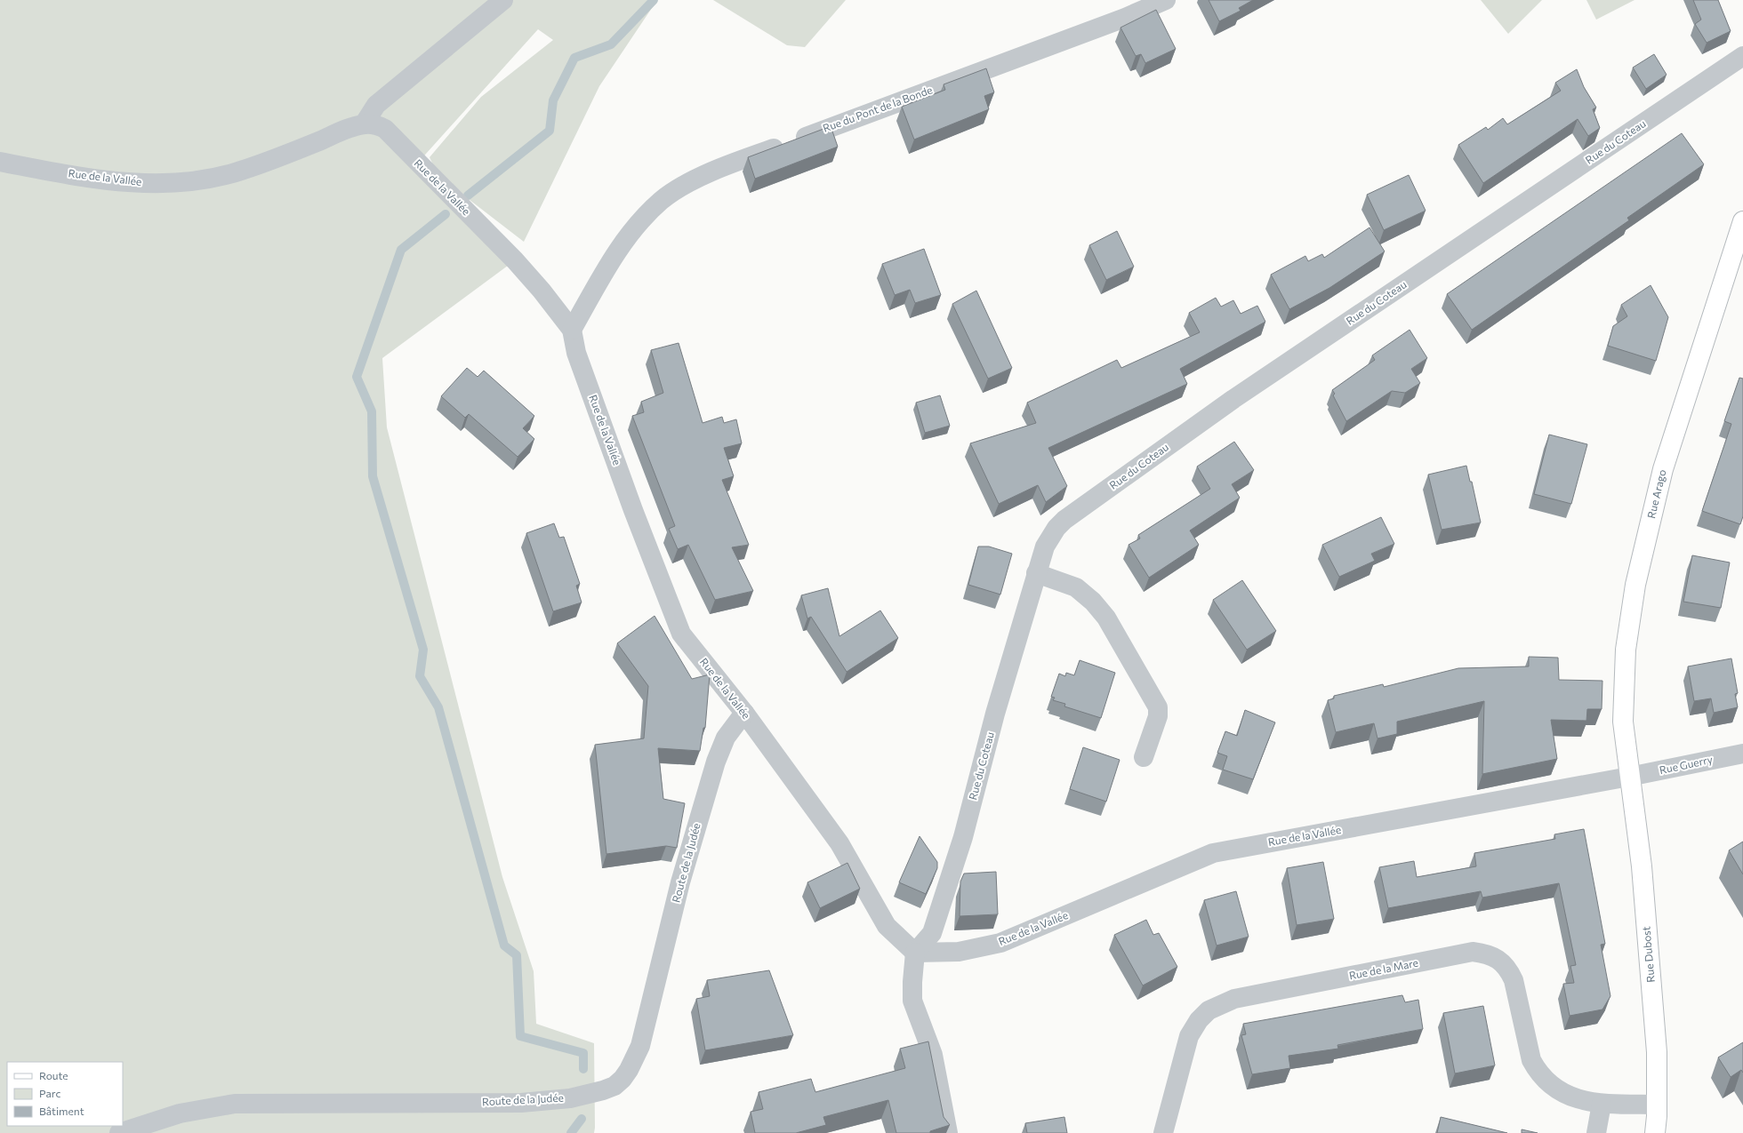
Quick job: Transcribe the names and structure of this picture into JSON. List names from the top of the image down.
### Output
{
  "streets": {
    "main road": ["Rue Arago", "Rue Dubost"],
    "street": [
      "Rue du Pont de la Bonde",
      "Rue du Coteau",
      "Rue de la Vallée",
      "Rue Guerry",
      "Route de la Judée",
      "Rue de la Mare"
    ]
  },
  "crossings": [
    ["Rue du Pont de la Bonde", "Rue de la Vallée"],
    ["Rue du Coteau", "Rue de la Vallée"],
    ["Rue de la Vallée", "Rue Arago"],
    ["Rue de la Vallée", "Rue Guerry"],
    ["Rue de la Vallée", "Route de la Judée"],
    ["Rue de la Vallée", "Rue Dubost"],
    ["Rue Arago", "Rue Guerry"],
    ["Rue Arago", "Rue Dubost"],
    ["Rue Guerry", "Rue Dubost"],
    ["Rue Dubost", "Rue de la Mare"]
  ],
  "legend": ["Route", "Parc", "Bâtiment"]
}
